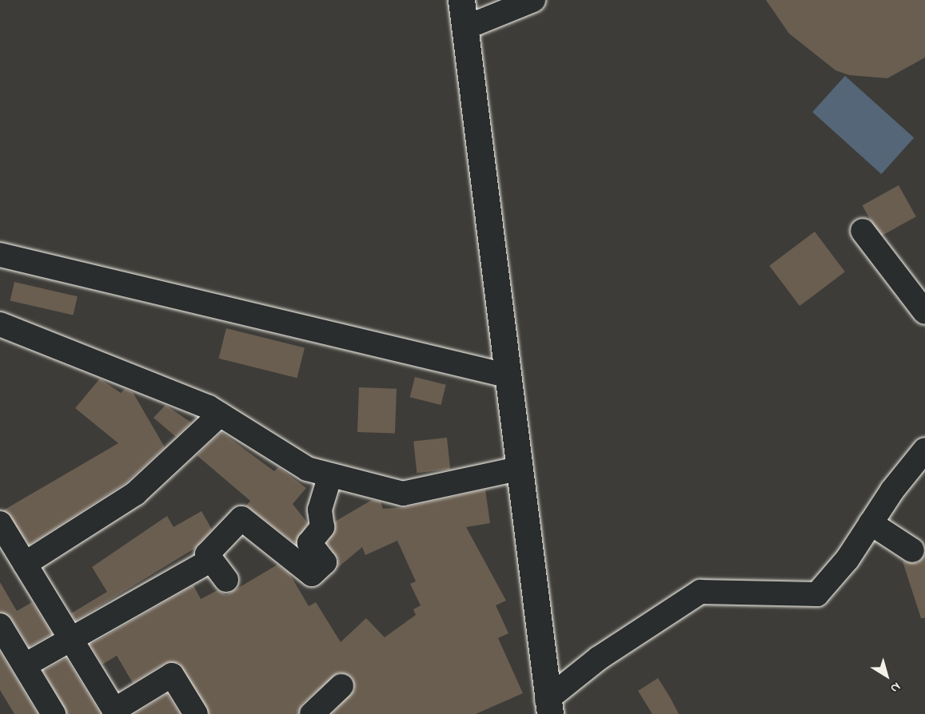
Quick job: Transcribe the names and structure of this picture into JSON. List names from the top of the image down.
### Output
{
  "north": "bottom right"
}
